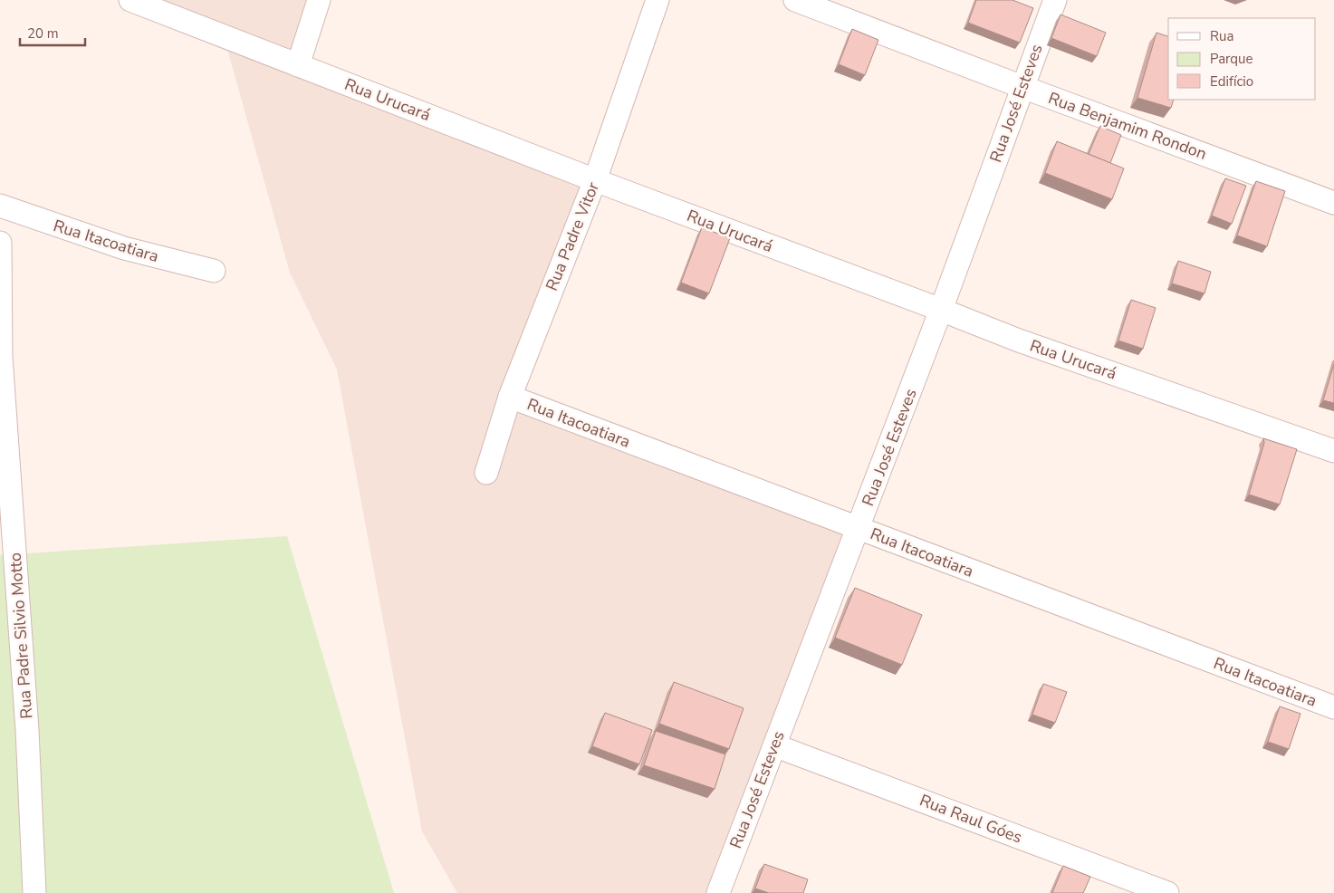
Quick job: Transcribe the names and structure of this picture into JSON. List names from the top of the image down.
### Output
{
  "streets": {
    "street": [
      "Rua Urucará",
      "Rua José Esteves",
      "Rua Benjamim Rondon",
      "Rua Padre Vitor",
      "Rua Itacoatiara",
      "Rua Padre Silvio Motto",
      "Rua Raul Góes"
    ]
  },
  "crossings": [
    ["Rua Urucará", "Rua José Esteves"],
    ["Rua Urucará", "Rua Padre Vitor"],
    ["Rua José Esteves", "Rua Benjamim Rondon"],
    ["Rua José Esteves", "Rua Itacoatiara"],
    ["Rua José Esteves", "Rua Raul Góes"],
    ["Rua Padre Vitor", "Rua Itacoatiara"]
  ],
  "legend": ["Rua", "Parque", "Edifício"],
  "scale_bar": "20 m"
}
